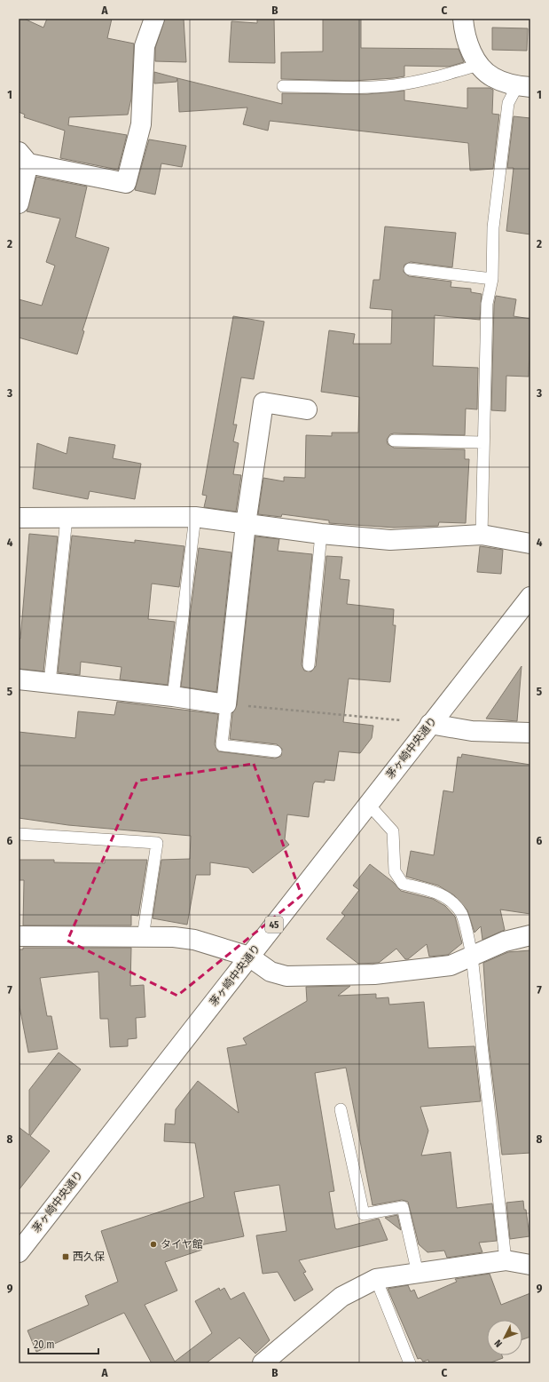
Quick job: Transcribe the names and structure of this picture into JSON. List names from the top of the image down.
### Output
{
  "streets": {
    "street": ["茅ヶ崎中央通り", "45"]
  },
  "places": {
    "other": ["タイヤ館"],
    "transit": ["西久保"]
  },
  "scale_bar": "20 m",
  "north": "bottom left",
  "grid": {
    "columns": ["A", "B", "C"],
    "rows": [
      "1",
      "2",
      "3",
      "4",
      "5",
      "6",
      "7",
      "8",
      "9"
    ]
  }
}
